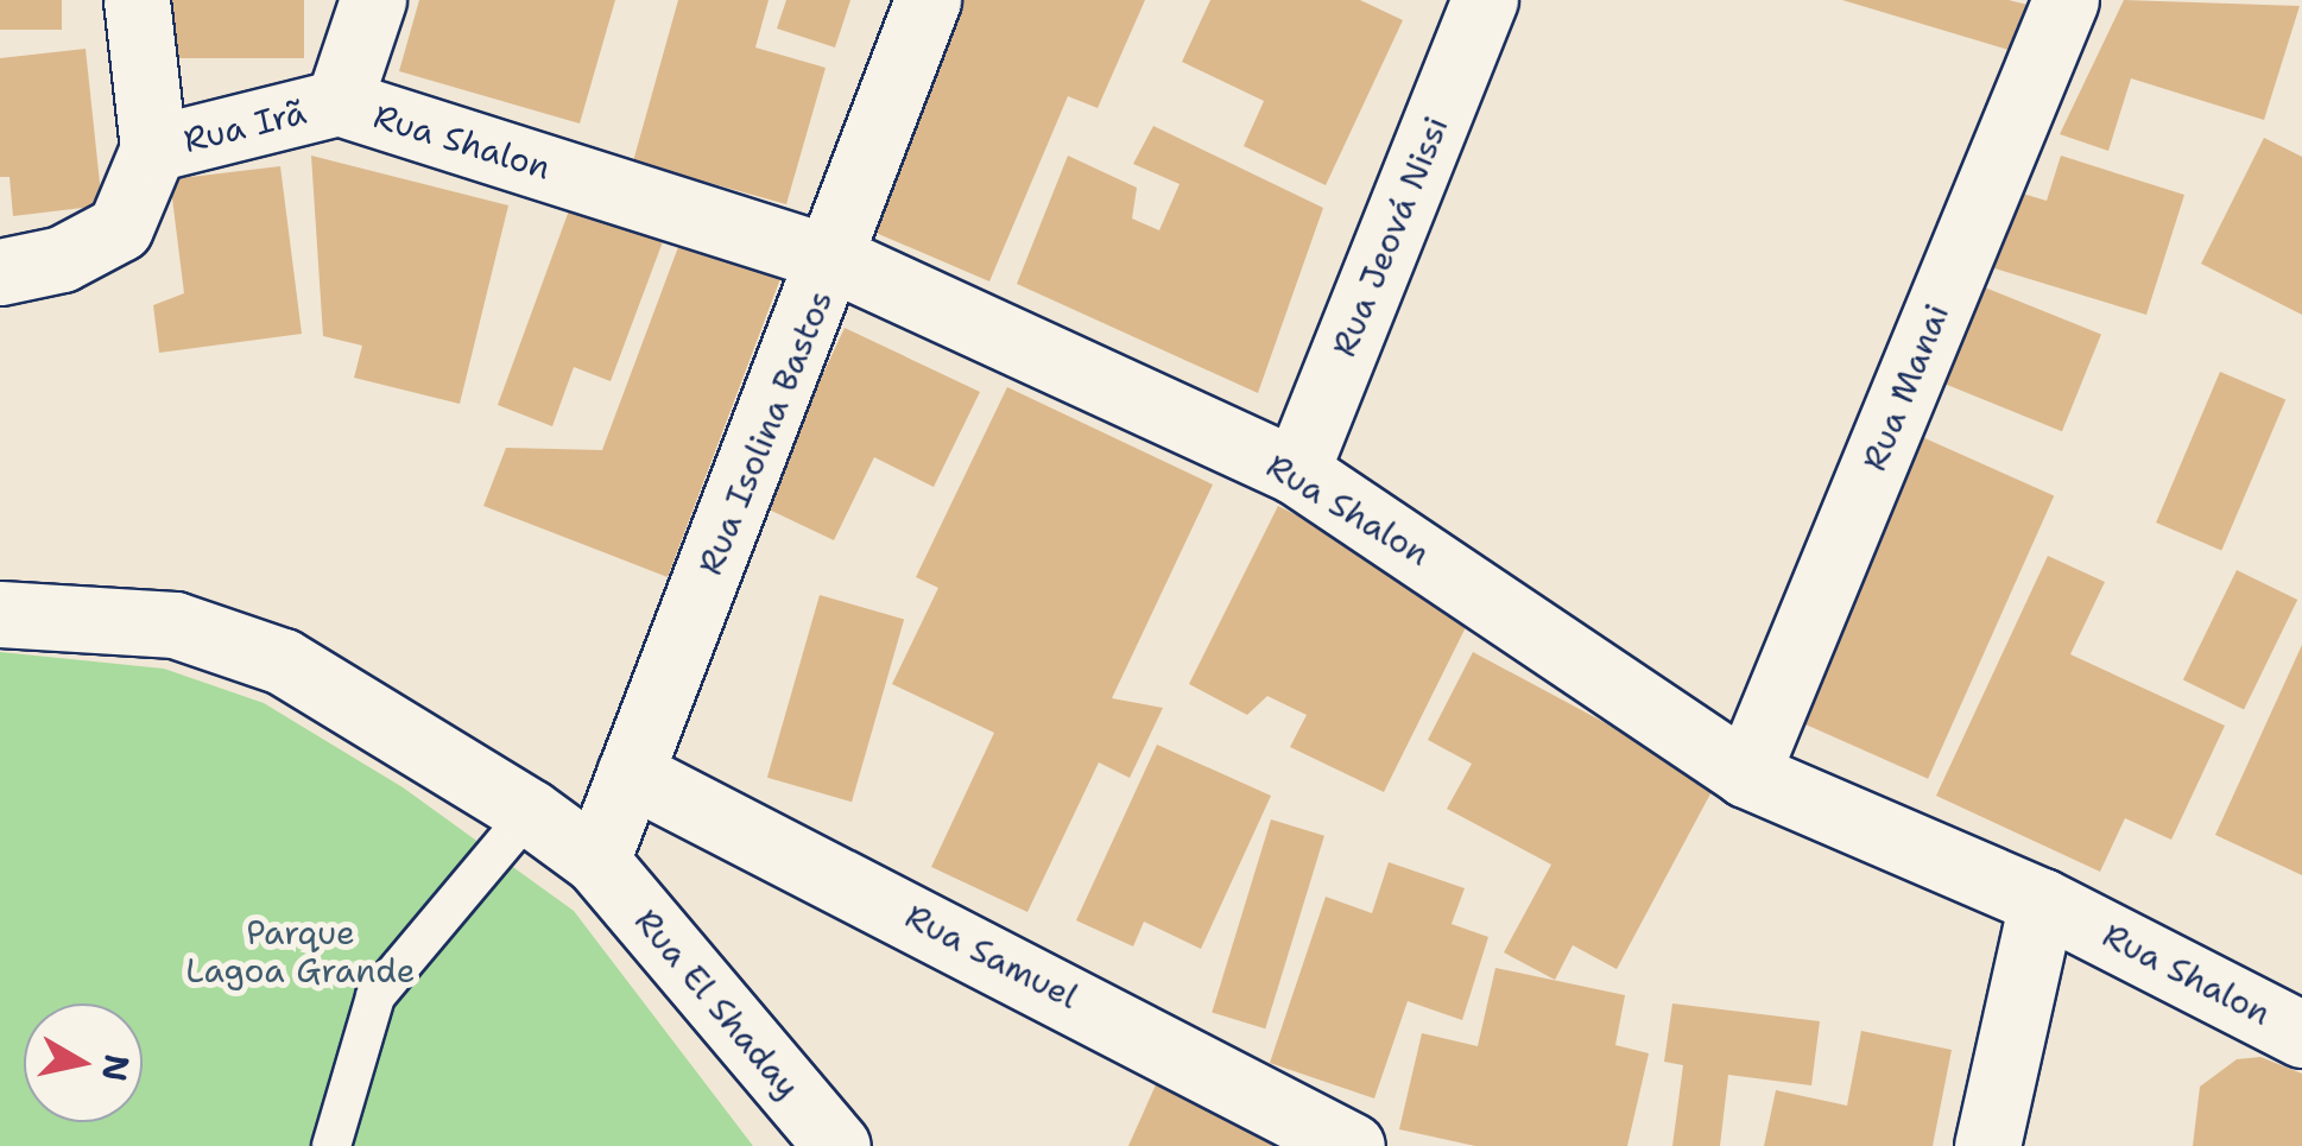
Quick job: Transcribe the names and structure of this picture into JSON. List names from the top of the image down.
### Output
{
  "streets": {
    "street": [
      "Rua Irã",
      "Rua Shalon",
      "Rua Jeová Nissi",
      "Rua Manai",
      "Rua Isolina Bastos",
      "Rua Samuel",
      "Rua El Shaday"
    ]
  },
  "crossings": [
    ["Rua Irã", "Rua Shalon"],
    ["Rua Shalon", "Rua Jeová Nissi"],
    ["Rua Shalon", "Rua Manai"],
    ["Rua Shalon", "Rua Isolina Bastos"],
    ["Rua Isolina Bastos", "Rua Samuel"],
    ["Rua Isolina Bastos", "Rua El Shaday"]
  ],
  "parks": ["Parque Lagoa Grande"],
  "north": "right"
}
